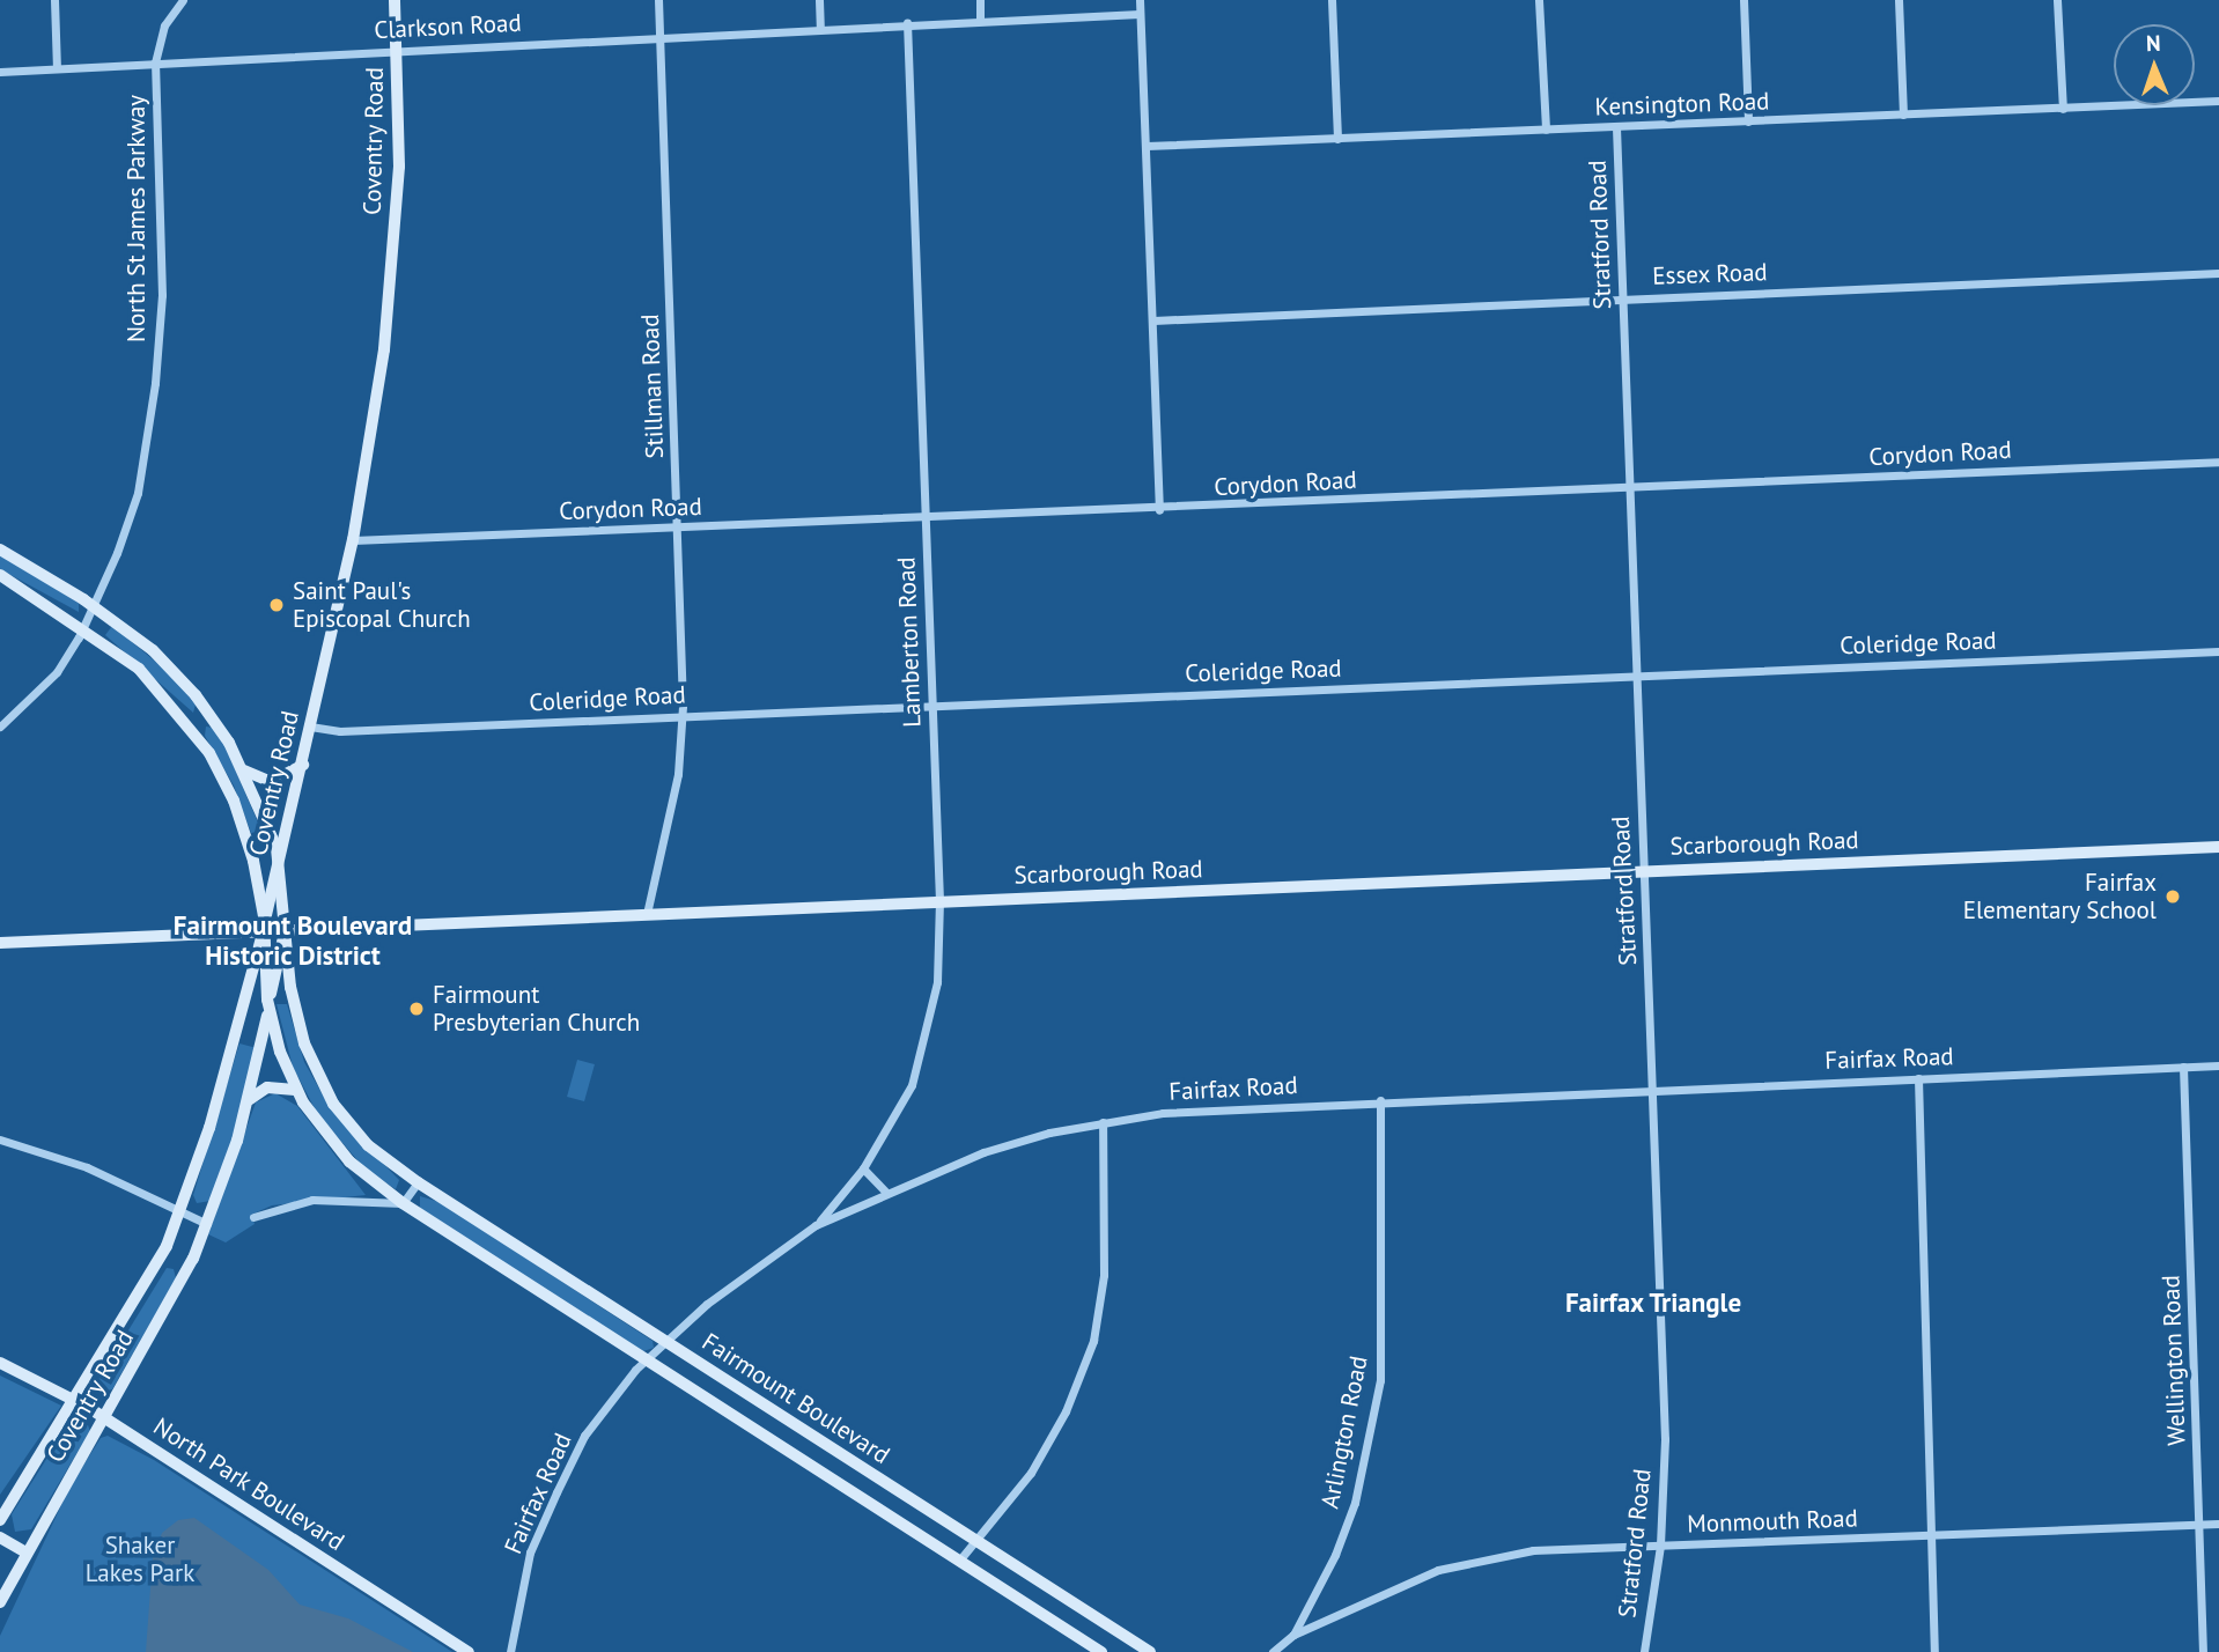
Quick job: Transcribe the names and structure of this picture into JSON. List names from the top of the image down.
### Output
{
  "streets": {
    "main road": [
      "Coventry Road",
      "Scarborough Road",
      "Fairmount Boulevard",
      "North Park Boulevard"
    ],
    "street": [
      "Clarkson Road",
      "Kensington Road",
      "North St James Parkway",
      "Stratford Road",
      "Essex Road",
      "Stillman Road",
      "Corydon Road",
      "Lamberton Road",
      "Coleridge Road",
      "Fairfax Road",
      "Wellington Road",
      "Arlington Road",
      "Monmouth Road"
    ]
  },
  "crossings": [
    ["Clarkson Road", "Coventry Road"],
    ["Clarkson Road", "North St James Parkway"],
    ["Clarkson Road", "Stillman Road"],
    ["Clarkson Road", "Lamberton Road"],
    ["Kensington Road", "Stratford Road"],
    ["Coventry Road", "Corydon Road"],
    ["Coventry Road", "Coleridge Road"],
    ["Coventry Road", "Scarborough Road"],
    ["Coventry Road", "Fairmount Boulevard"],
    ["Coventry Road", "North Park Boulevard"],
    ["North St James Parkway", "Fairmount Boulevard"],
    ["Stratford Road", "Essex Road"],
    ["Stratford Road", "Corydon Road"],
    ["Stratford Road", "Coleridge Road"],
    ["Stratford Road", "Scarborough Road"],
    ["Stratford Road", "Fairfax Road"],
    ["Stratford Road", "Monmouth Road"],
    ["Stillman Road", "Corydon Road"],
    ["Stillman Road", "Coleridge Road"],
    ["Stillman Road", "Scarborough Road"],
    ["Corydon Road", "Lamberton Road"],
    ["Lamberton Road", "Coleridge Road"],
    ["Lamberton Road", "Scarborough Road"],
    ["Lamberton Road", "Fairfax Road"],
    ["Scarborough Road", "Fairmount Boulevard"],
    ["Fairfax Road", "Wellington Road"],
    ["Fairfax Road", "Fairmount Boulevard"],
    ["Fairfax Road", "Arlington Road"],
    ["Wellington Road", "Monmouth Road"],
    ["Arlington Road", "Monmouth Road"]
  ],
  "districts": ["Fairmount Boulevard Historic District", "Fairfax Triangle"],
  "parks": ["Shaker Lakes Park"],
  "places": ["Saint Paul's Episcopal Church", "Fairfax Elementary School", "Fairmount Presbyterian Church"],
  "north": "top"
}
